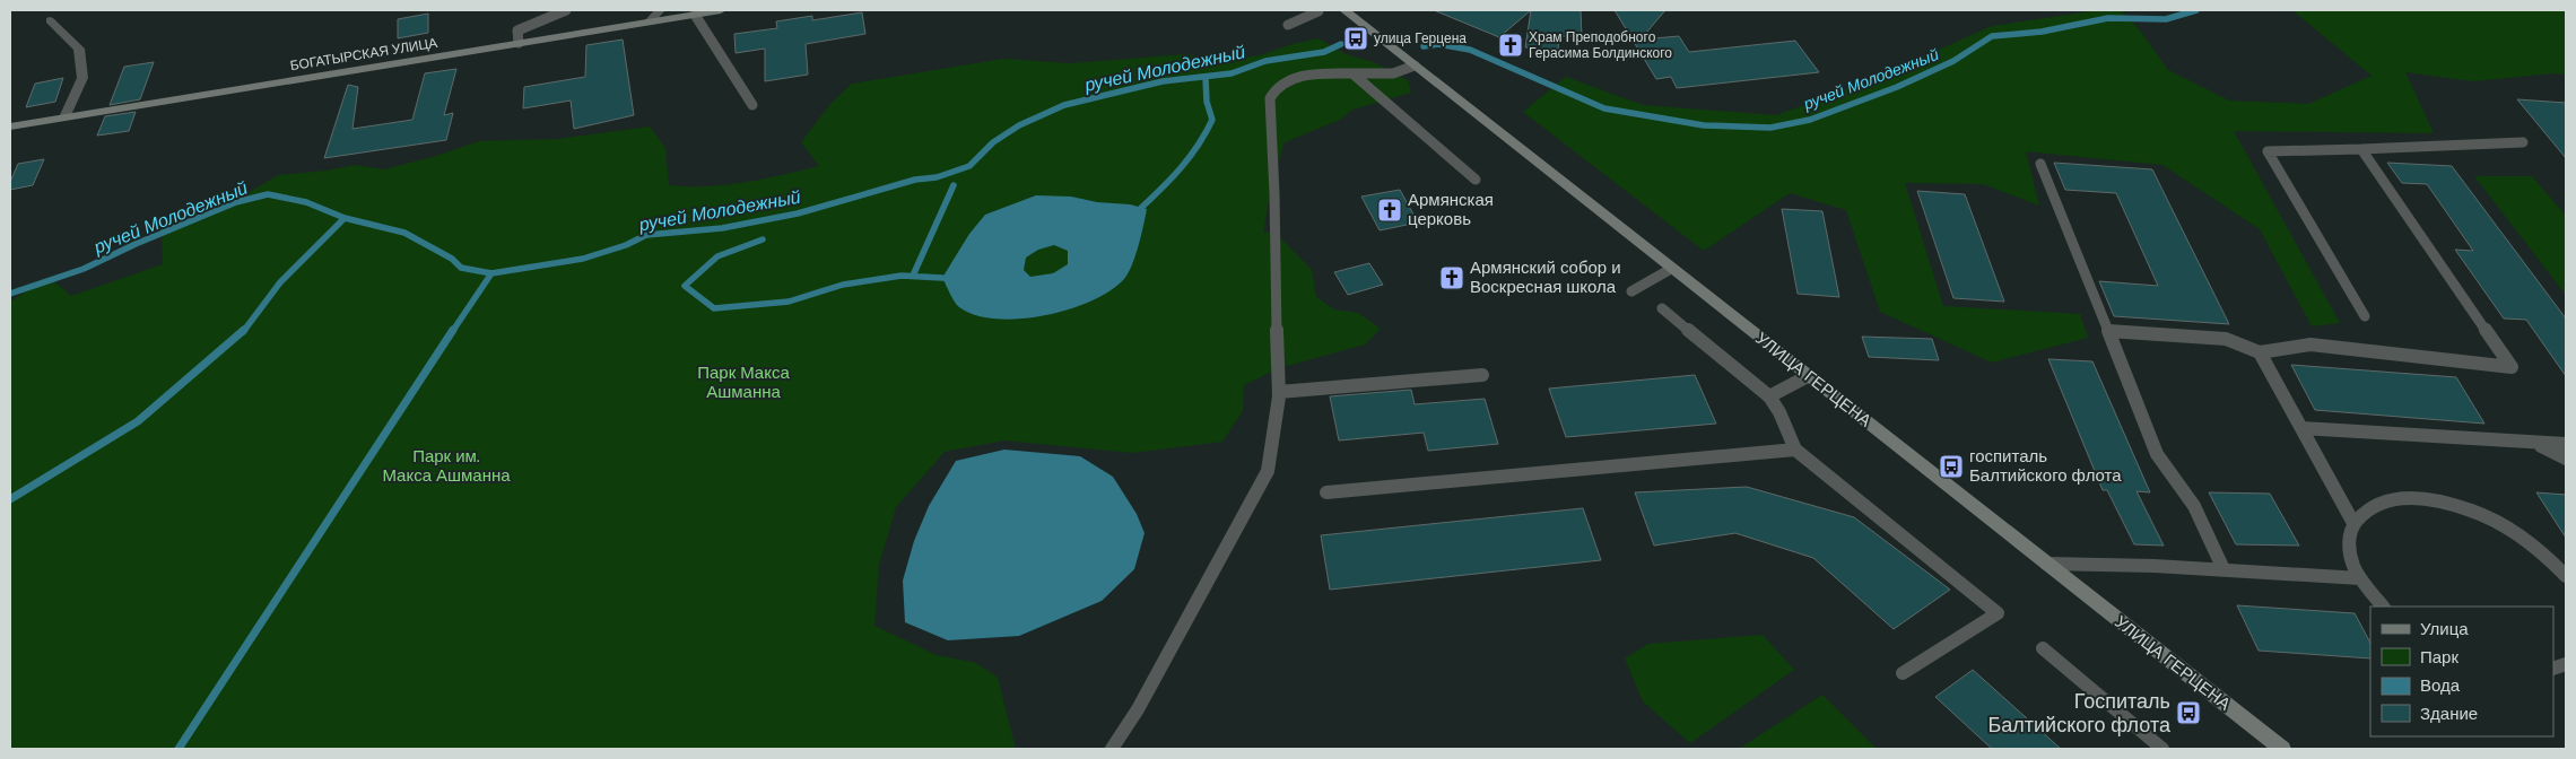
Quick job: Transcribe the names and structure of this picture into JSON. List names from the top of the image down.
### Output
{
  "streets": {
    "main road": ["БОГАТЫРСКАЯ УЛИЦА", "УЛИЦА ГЕРЦЕНА"]
  },
  "water": ["ручей Молодежный"],
  "parks": ["Парк Макса Ашманна", "Парк им. Макса Ашманна"],
  "places": {
    "bus stop": ["улица Герцена", "госпиталь Балтийского флота", "Госпиталь Балтийского флота"],
    "church": ["Храм Преподобного Герасима Болдинского", "Армянская церковь", "Армянский собор и Воскресная школа"]
  },
  "legend": [
    "Улица",
    "Парк",
    "Вода",
    "Здание"
  ]
}
